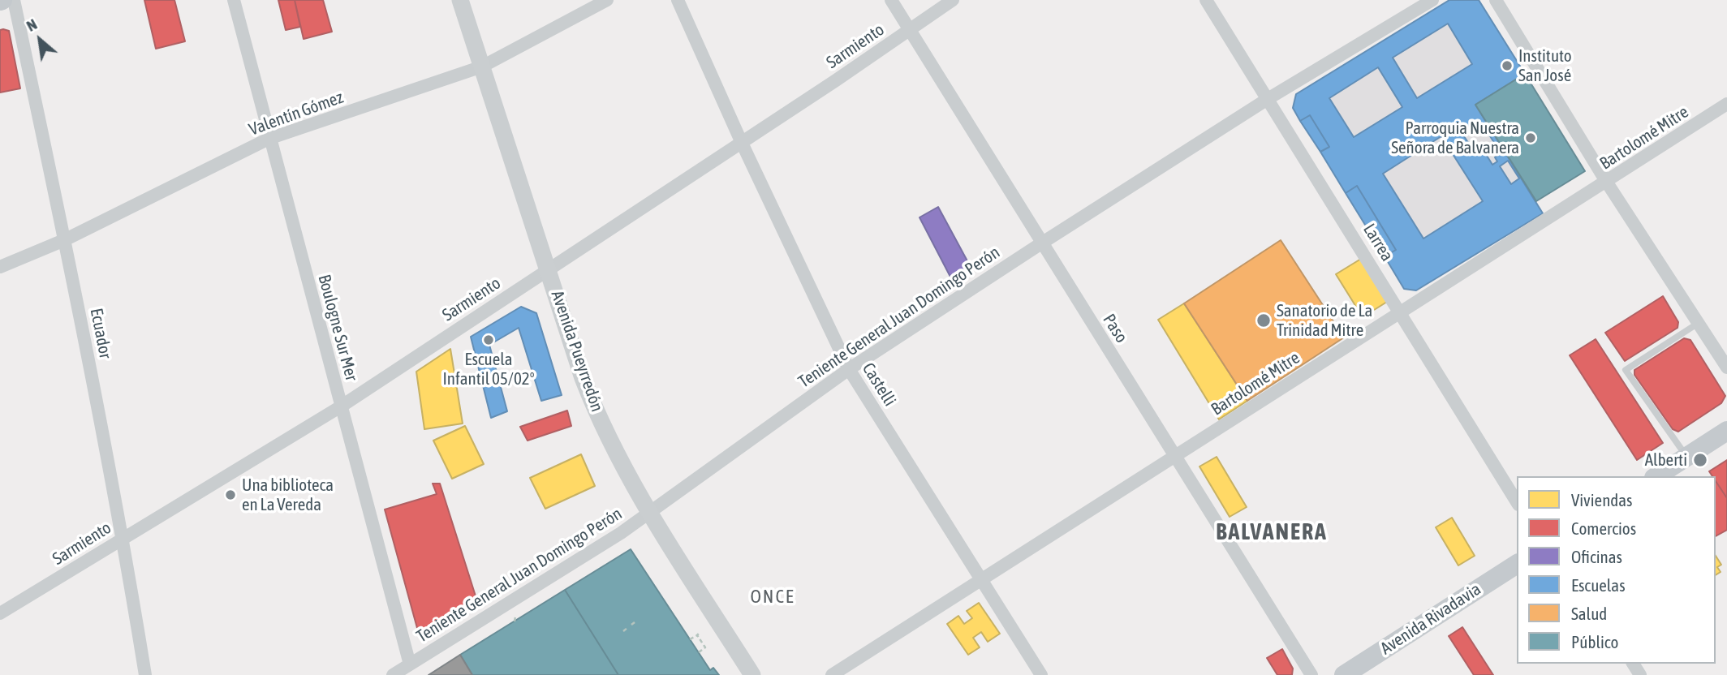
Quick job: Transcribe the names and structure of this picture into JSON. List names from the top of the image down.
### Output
{
  "streets": {
    "main road": ["Avenida Pueyrredón", "Avenida Rivadavia"],
    "street": [
      "Sarmiento",
      "Valentín Gómez",
      "Bartolomé Mitre",
      "Larrea",
      "Teniente General Juan Domingo Perón",
      "Boulogne Sur Mer",
      "Paso",
      "Ecuador",
      "Castelli"
    ]
  },
  "crossings": [
    ["Sarmiento", "Boulogne Sur Mer"],
    ["Sarmiento", "Paso"],
    ["Sarmiento", "Ecuador"],
    ["Sarmiento", "Avenida Pueyrredón"],
    ["Sarmiento", "Castelli"],
    ["Valentín Gómez", "Boulogne Sur Mer"],
    ["Valentín Gómez", "Ecuador"],
    ["Valentín Gómez", "Avenida Pueyrredón"],
    ["Bartolomé Mitre", "Larrea"],
    ["Bartolomé Mitre", "Paso"],
    ["Bartolomé Mitre", "Castelli"],
    ["Larrea", "Teniente General Juan Domingo Perón"],
    ["Teniente General Juan Domingo Perón", "Boulogne Sur Mer"],
    ["Teniente General Juan Domingo Perón", "Paso"],
    ["Teniente General Juan Domingo Perón", "Avenida Pueyrredón"],
    ["Teniente General Juan Domingo Perón", "Castelli"]
  ],
  "districts": ["BALVANERA", "ONCE"],
  "places": [
    "Instituto San José",
    "Parroquia Nuestra Señora de Balvanera",
    "Sanatorio de La Trinidad Mitre",
    "Escuela Infantil 05/02°",
    "Alberti",
    "Una biblioteca en La Vereda"
  ],
  "legend": [
    "Viviendas",
    "Comercios",
    "Oficinas",
    "Escuelas",
    "Salud",
    "Público"
  ],
  "north": "top left"
}
